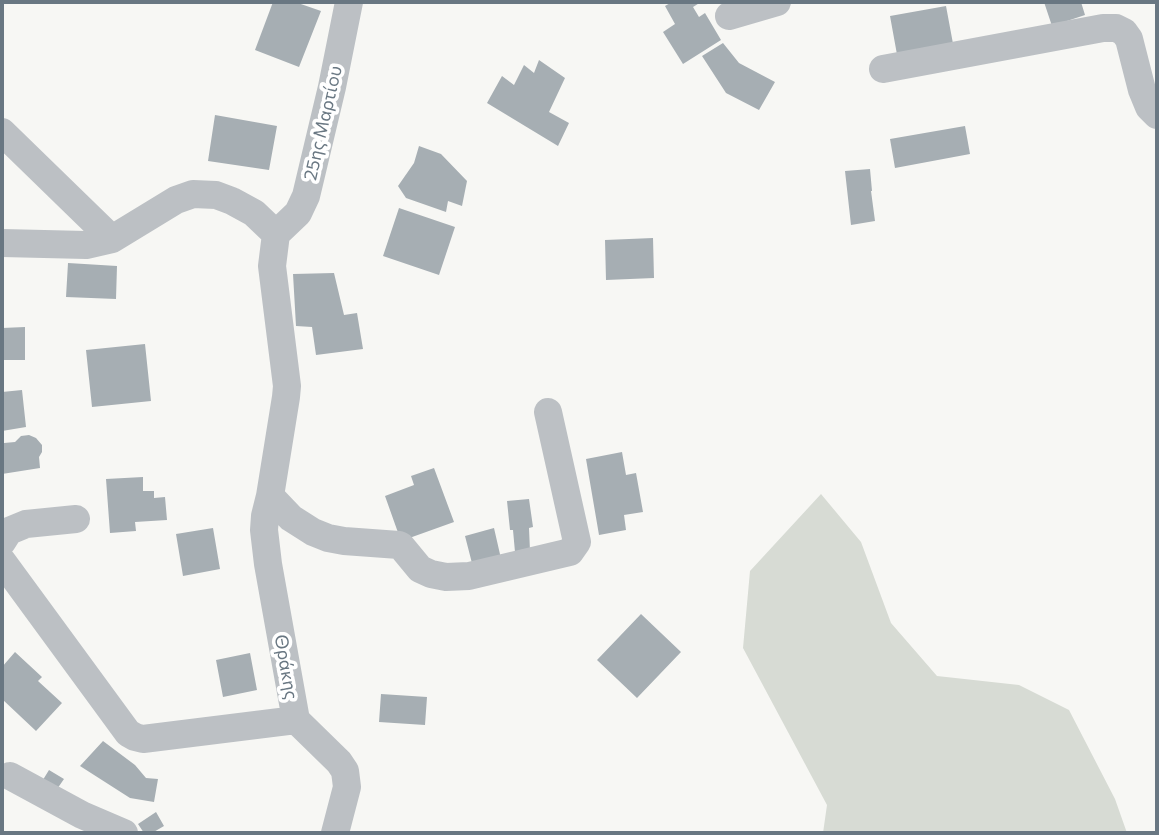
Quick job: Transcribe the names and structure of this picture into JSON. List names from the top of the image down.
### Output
{
  "streets": {
    "street": ["25ης Μαρτίου", "Θράκης"]
  },
  "crossings": [
    ["25ης Μαρτίου", "Θράκης"]
  ]
}
